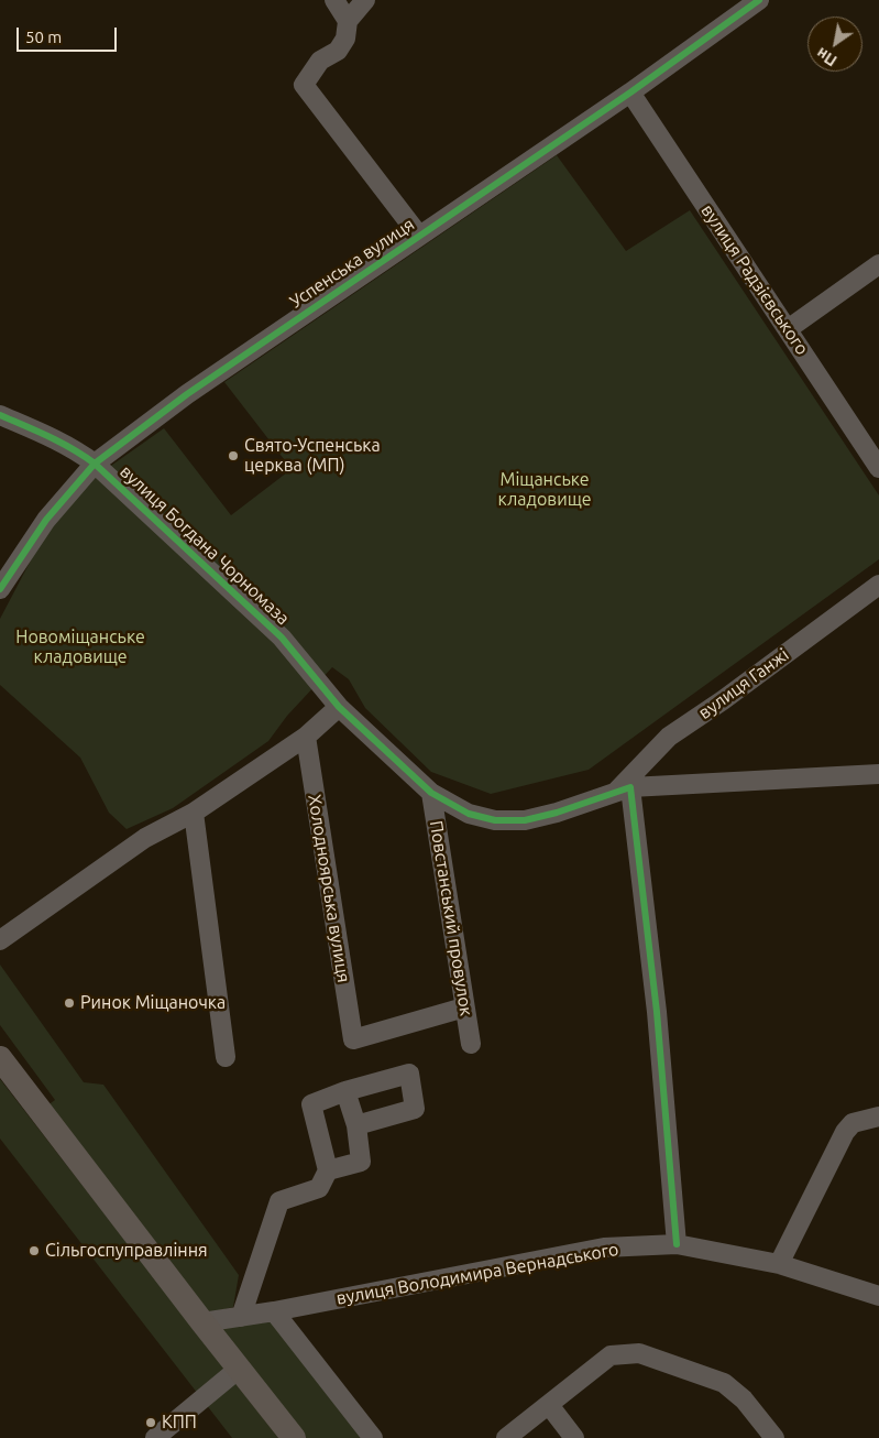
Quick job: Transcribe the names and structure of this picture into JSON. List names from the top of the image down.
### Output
{
  "streets": {
    "street": [
      "Успенська вулиця",
      "вулиця Радзієвського",
      "вулиця Богдана Чорномаза",
      "вулиця Ганжі",
      "Холодноярська вулиця",
      "Повстанський провулок",
      "вулиця Володимира Вернадського"
    ]
  },
  "crossings": [
    ["Успенська вулиця", "вулиця Радзієвського"],
    ["Успенська вулиця", "вулиця Богдана Чорномаза"],
    ["вулиця Богдана Чорномаза", "вулиця Ганжі"],
    ["вулиця Богдана Чорномаза", "Повстанський провулок"],
    ["Холодноярська вулиця", "Повстанський провулок"]
  ],
  "parks": ["Міщанське кладовище", "Новоміщанське кладовище"],
  "places": [
    "Свято-Успенська церква (МП)",
    "Ринок Міщаночка",
    "Сільгоспуправління",
    "КПП"
  ],
  "scale_bar": "50 m",
  "north": "bottom left"
}
